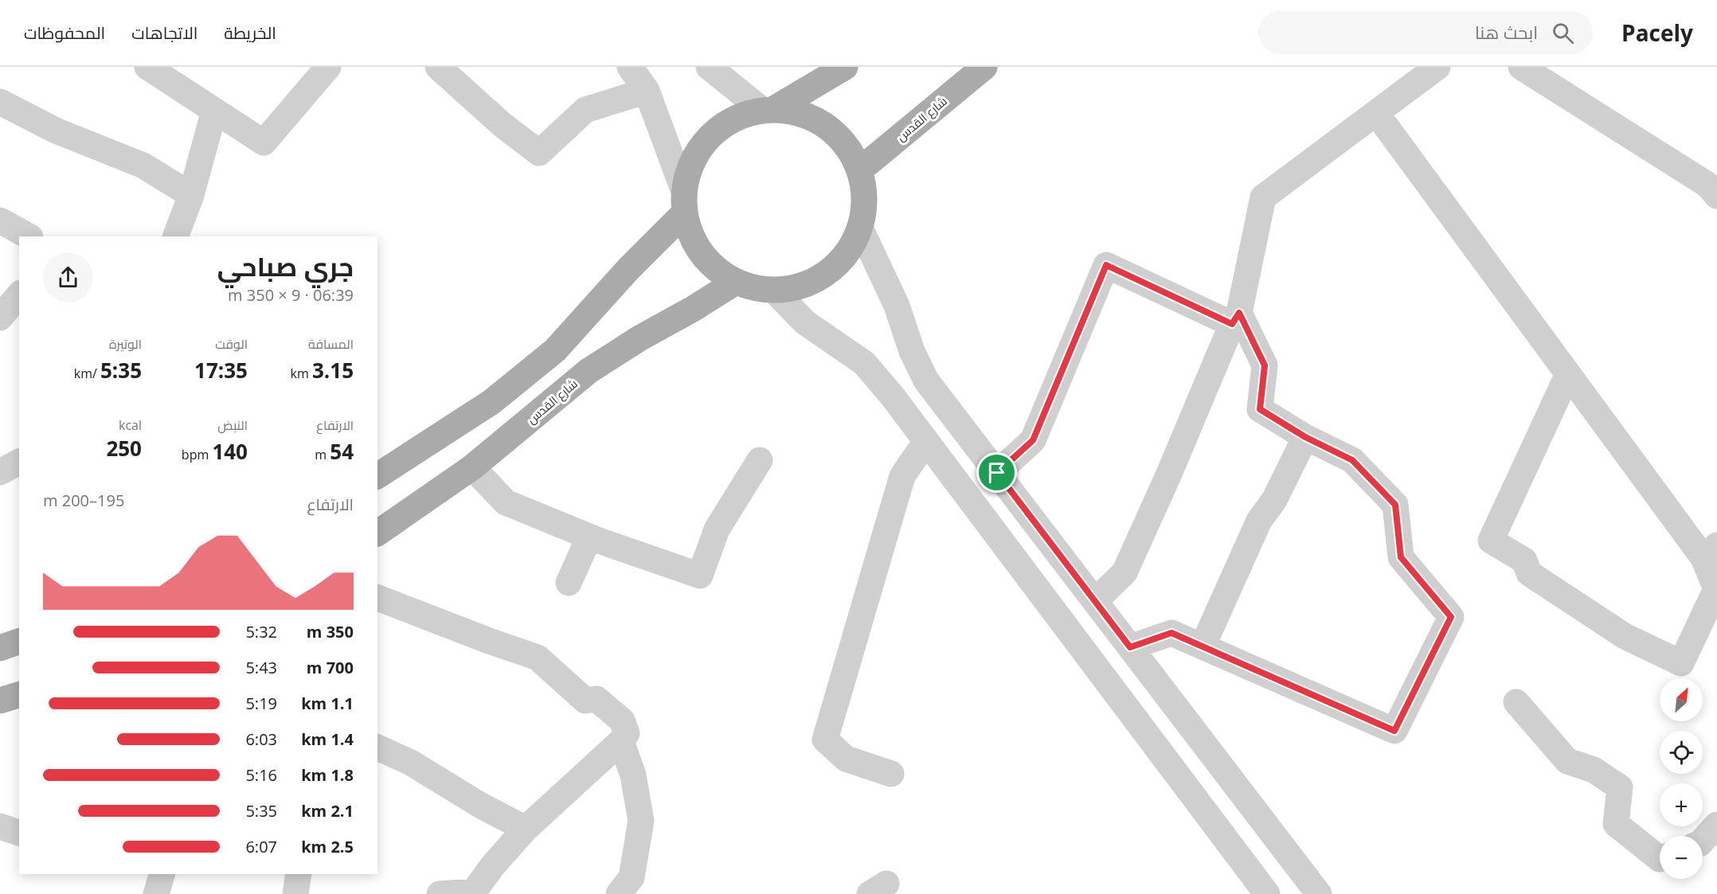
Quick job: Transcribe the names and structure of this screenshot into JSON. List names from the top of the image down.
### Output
{
  "streets": {
    "main road": ["شارع القدس"]
  },
  "north": "top right",
  "page": {
    "header": "Pacely",
    "search": "ابحث هنا",
    "nav": ["الخريطة", "الاتجاهات", "المحفوظات"],
    "heading": ["جري صباحي", "06:39 · 9 × 350 m"],
    "stats": [
      ["المسافة", "3.15 km"],
      ["الوقت", "17:35"],
      ["الوتيرة", "5:35 /km"],
      ["الارتفاع", "54 m"],
      ["النبض", "140 bpm"],
      ["kcal", "250"]
    ],
    "chart": ["الارتفاع", "195–200 m"],
    "list": [
      {
        "name": "350 m",
        "note": "5:32"
      },
      {
        "name": "700 m",
        "note": "5:43"
      },
      {
        "name": "1.1 km",
        "note": "5:19"
      },
      {
        "name": "1.4 km",
        "note": "6:03"
      },
      {
        "name": "1.8 km",
        "note": "5:16"
      },
      {
        "name": "2.1 km",
        "note": "5:35"
      },
      {
        "name": "2.5 km",
        "note": "6:07"
      }
    ],
    "map_buttons": ["+", "−"]
  }
}
